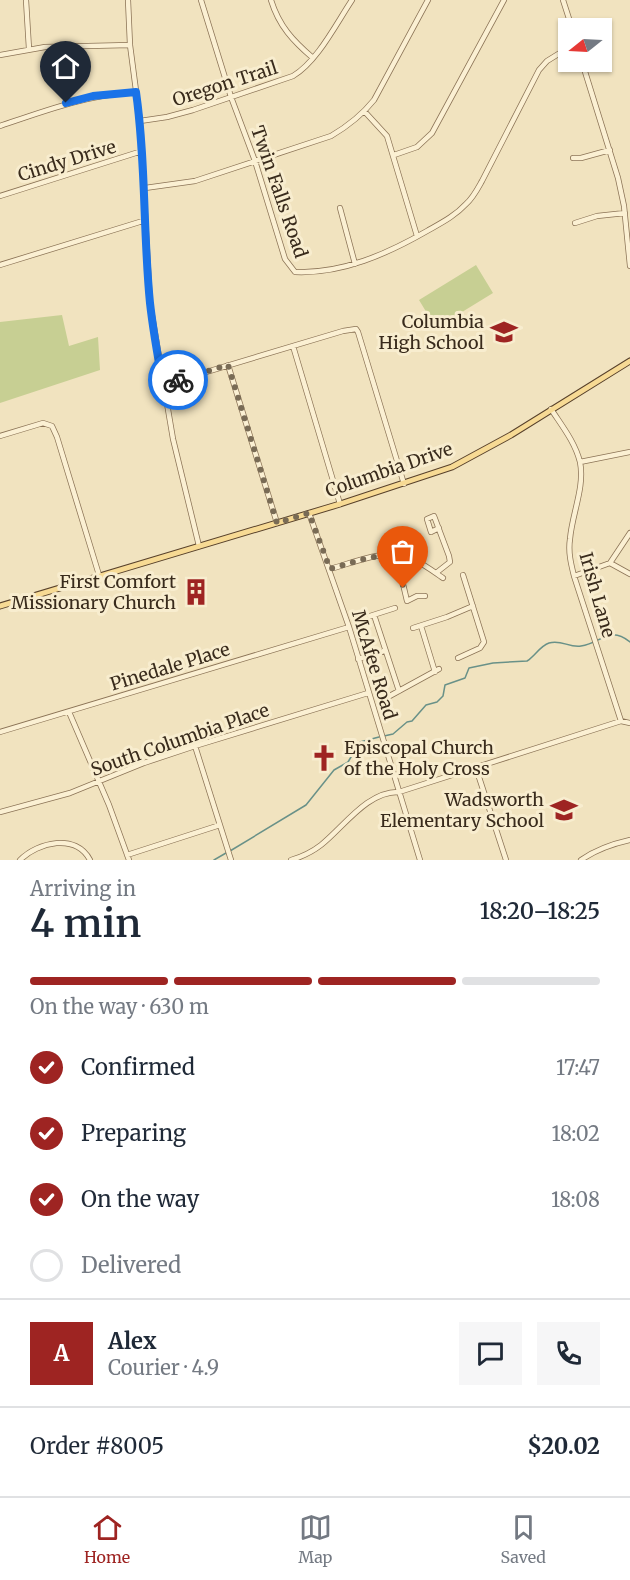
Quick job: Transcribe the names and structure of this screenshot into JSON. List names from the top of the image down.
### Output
{
  "streets": {
    "main road": ["Columbia Drive"],
    "street": [
      "Oregon Trail",
      "Cindy Drive",
      "Twin Falls Road",
      "Irish Lane",
      "McAfee Road",
      "Pinedale Place",
      "South Columbia Place"
    ]
  },
  "crossings": [
    ["Oregon Trail", "Twin Falls Road"],
    ["Columbia Drive", "Irish Lane"],
    ["Columbia Drive", "McAfee Road"],
    ["McAfee Road", "Pinedale Place"],
    ["McAfee Road", "South Columbia Place"]
  ],
  "places": {
    "school or university": ["Columbia High School", "Wadsworth Elementary School"],
    "building": ["First Comfort Missionary Church"],
    "church": ["Episcopal Church of the Holy Cross"]
  },
  "north": "left",
  "page": {
    "heading": ["4 min", "Arriving in", "18:20–18:25"],
    "panel": [
      "Alex",
      "Courier · 4.9",
      "Order #8005",
      "$20.02"
    ],
    "bar": "On the way · 630 m",
    "list": [
      ["Confirmed", "17:47"],
      ["Preparing", "18:02"],
      ["On the way", "18:08"],
      "Delivered"
    ],
    "round": "A",
    "tabs": ["Home", "Map", "Saved"]
  }
}
